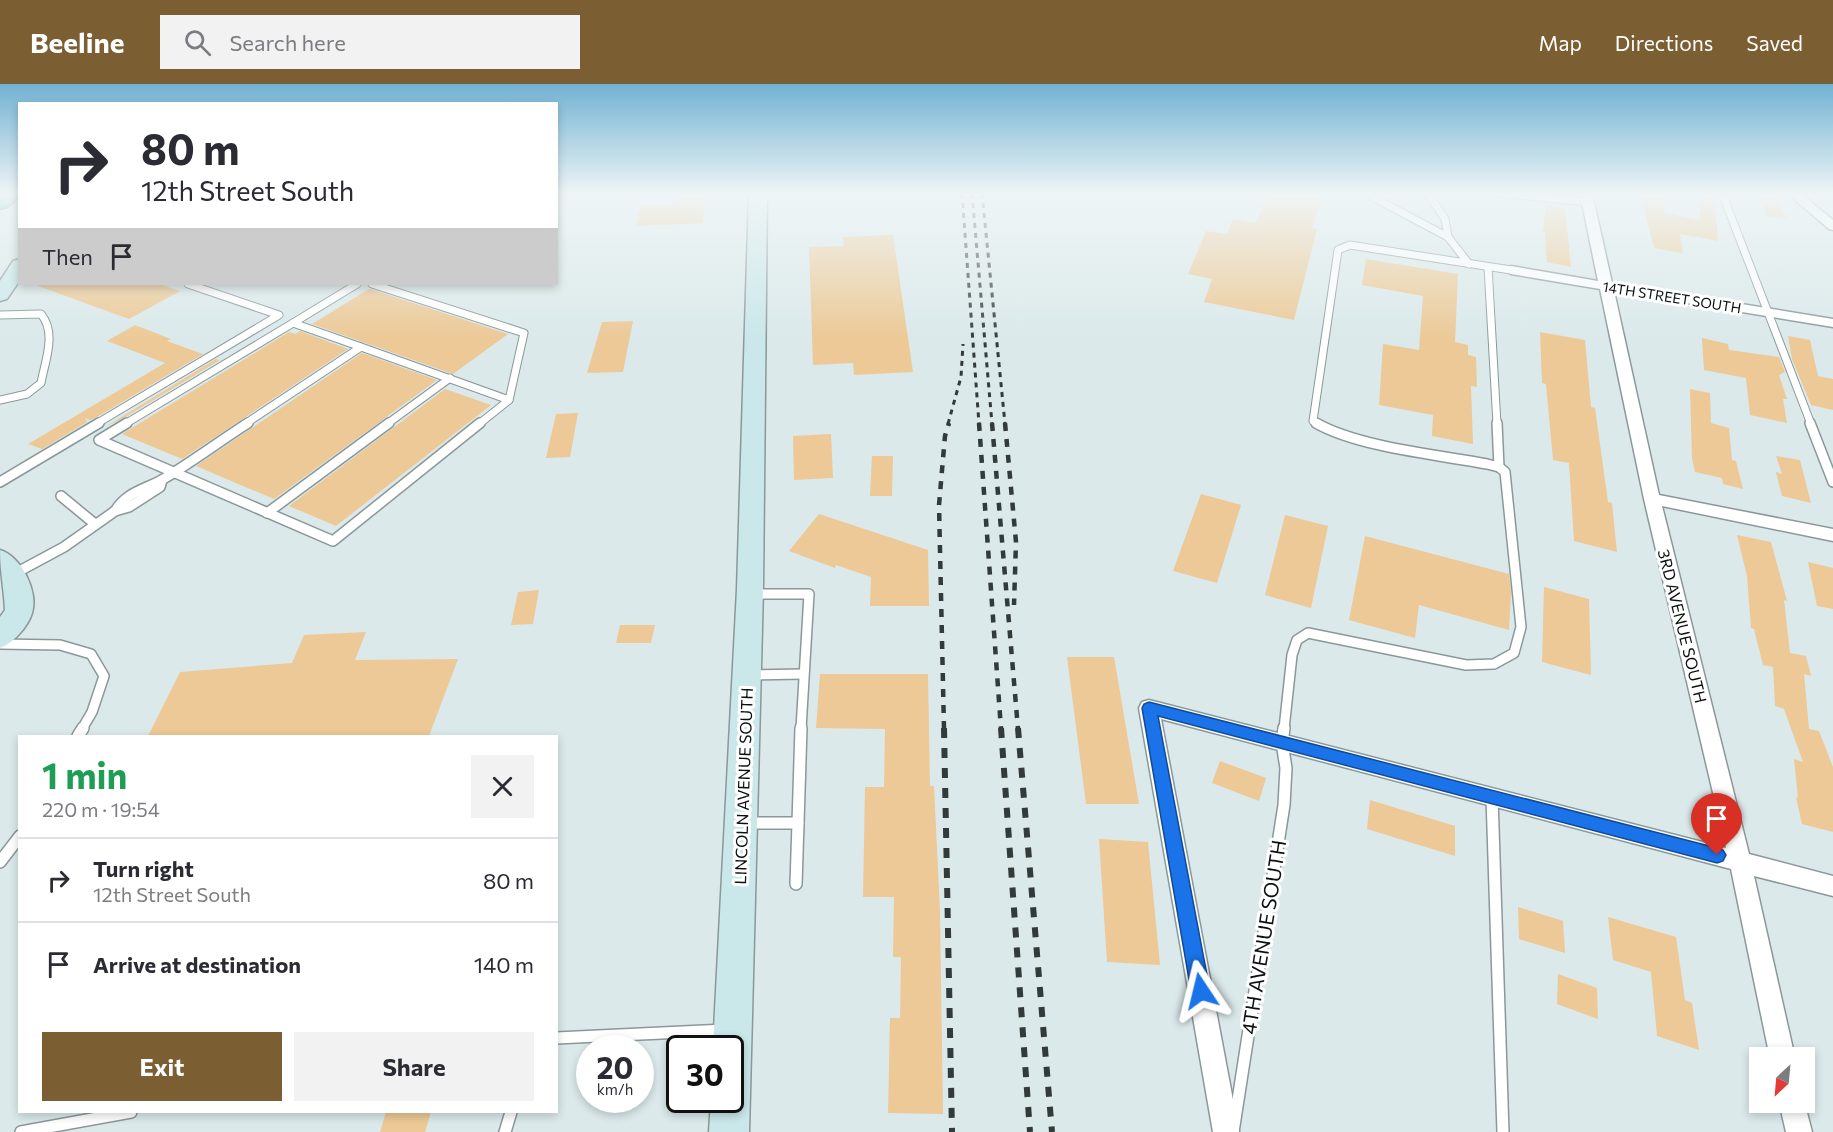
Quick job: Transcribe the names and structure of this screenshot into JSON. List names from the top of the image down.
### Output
{
  "streets": {
    "street": ["14TH STREET SOUTH", "3RD AVENUE SOUTH", "LINCOLN AVENUE SOUTH"],
    "lane": ["4TH AVENUE SOUTH"]
  },
  "crossings": [
    ["14TH STREET SOUTH", "3RD AVENUE SOUTH"]
  ],
  "north": "bottom left",
  "page": {
    "header": "Beeline",
    "search": "Search here",
    "nav": ["Map", "Directions", "Saved"],
    "turn": ["80 m", "12th Street South"],
    "then": "Then",
    "heading": ["1 min", "220 m · 19:54"],
    "list": [
      {
        "name": "Turn right",
        "note": "12th Street South",
        "value": "80 m"
      },
      {
        "name": "Arrive at destination",
        "value": "140 m"
      }
    ],
    "buttons": ["Exit", "Share"],
    "speed": "20 km/h",
    "limit": "30"
  }
}
